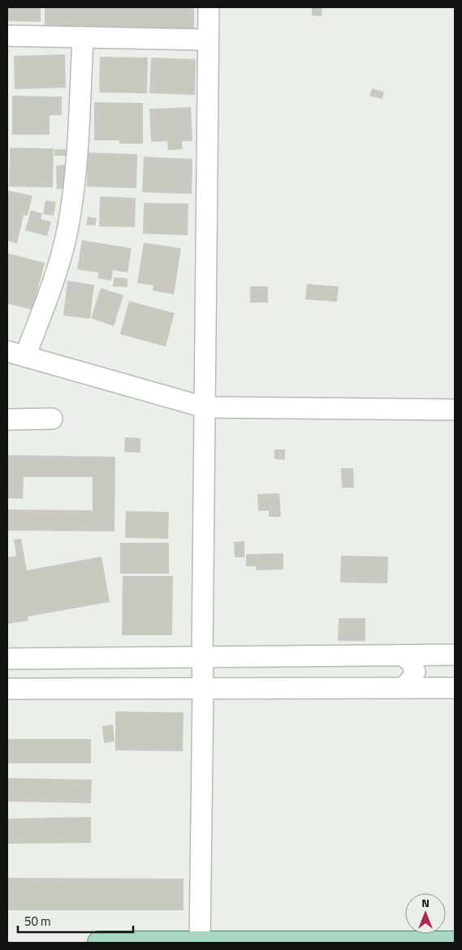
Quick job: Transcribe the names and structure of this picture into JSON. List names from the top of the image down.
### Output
{
  "scale_bar": "50 m",
  "north": "top"
}
